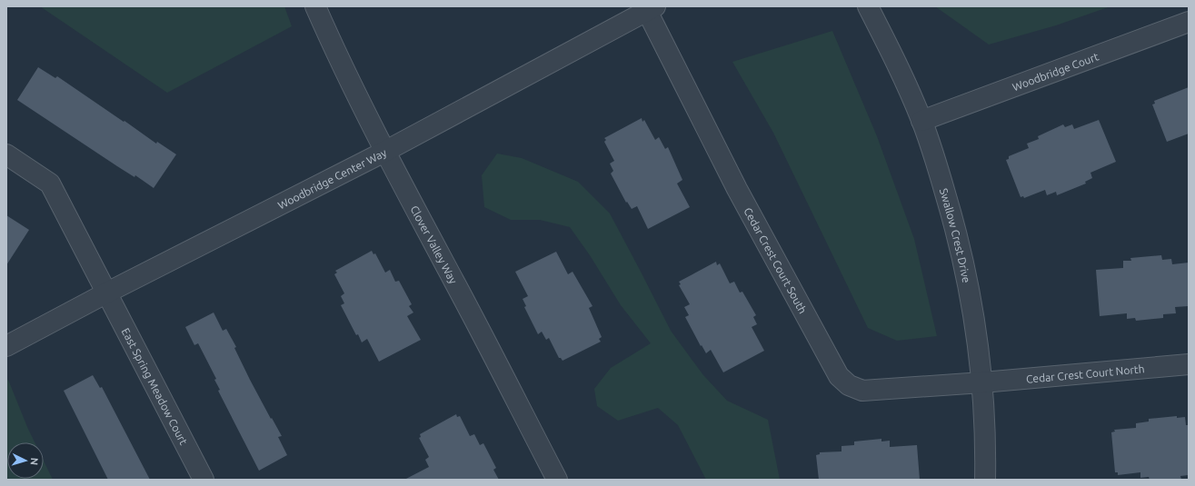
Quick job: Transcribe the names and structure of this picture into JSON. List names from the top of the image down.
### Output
{
  "streets": {
    "street": [
      "Woodbridge Court",
      "Woodbridge Center Way",
      "Swallow Crest Drive",
      "Clover Valley Way",
      "Cedar Crest Court South",
      "Cedar Crest Court North",
      "East Spring Meadow Court"
    ]
  },
  "crossings": [
    ["Woodbridge Court", "Swallow Crest Drive"],
    ["Woodbridge Center Way", "Clover Valley Way"],
    ["Woodbridge Center Way", "Cedar Crest Court South"],
    ["Woodbridge Center Way", "East Spring Meadow Court"],
    ["Swallow Crest Drive", "Cedar Crest Court South"],
    ["Swallow Crest Drive", "Cedar Crest Court North"],
    ["Cedar Crest Court South", "Cedar Crest Court North"]
  ],
  "north": "right"
}
